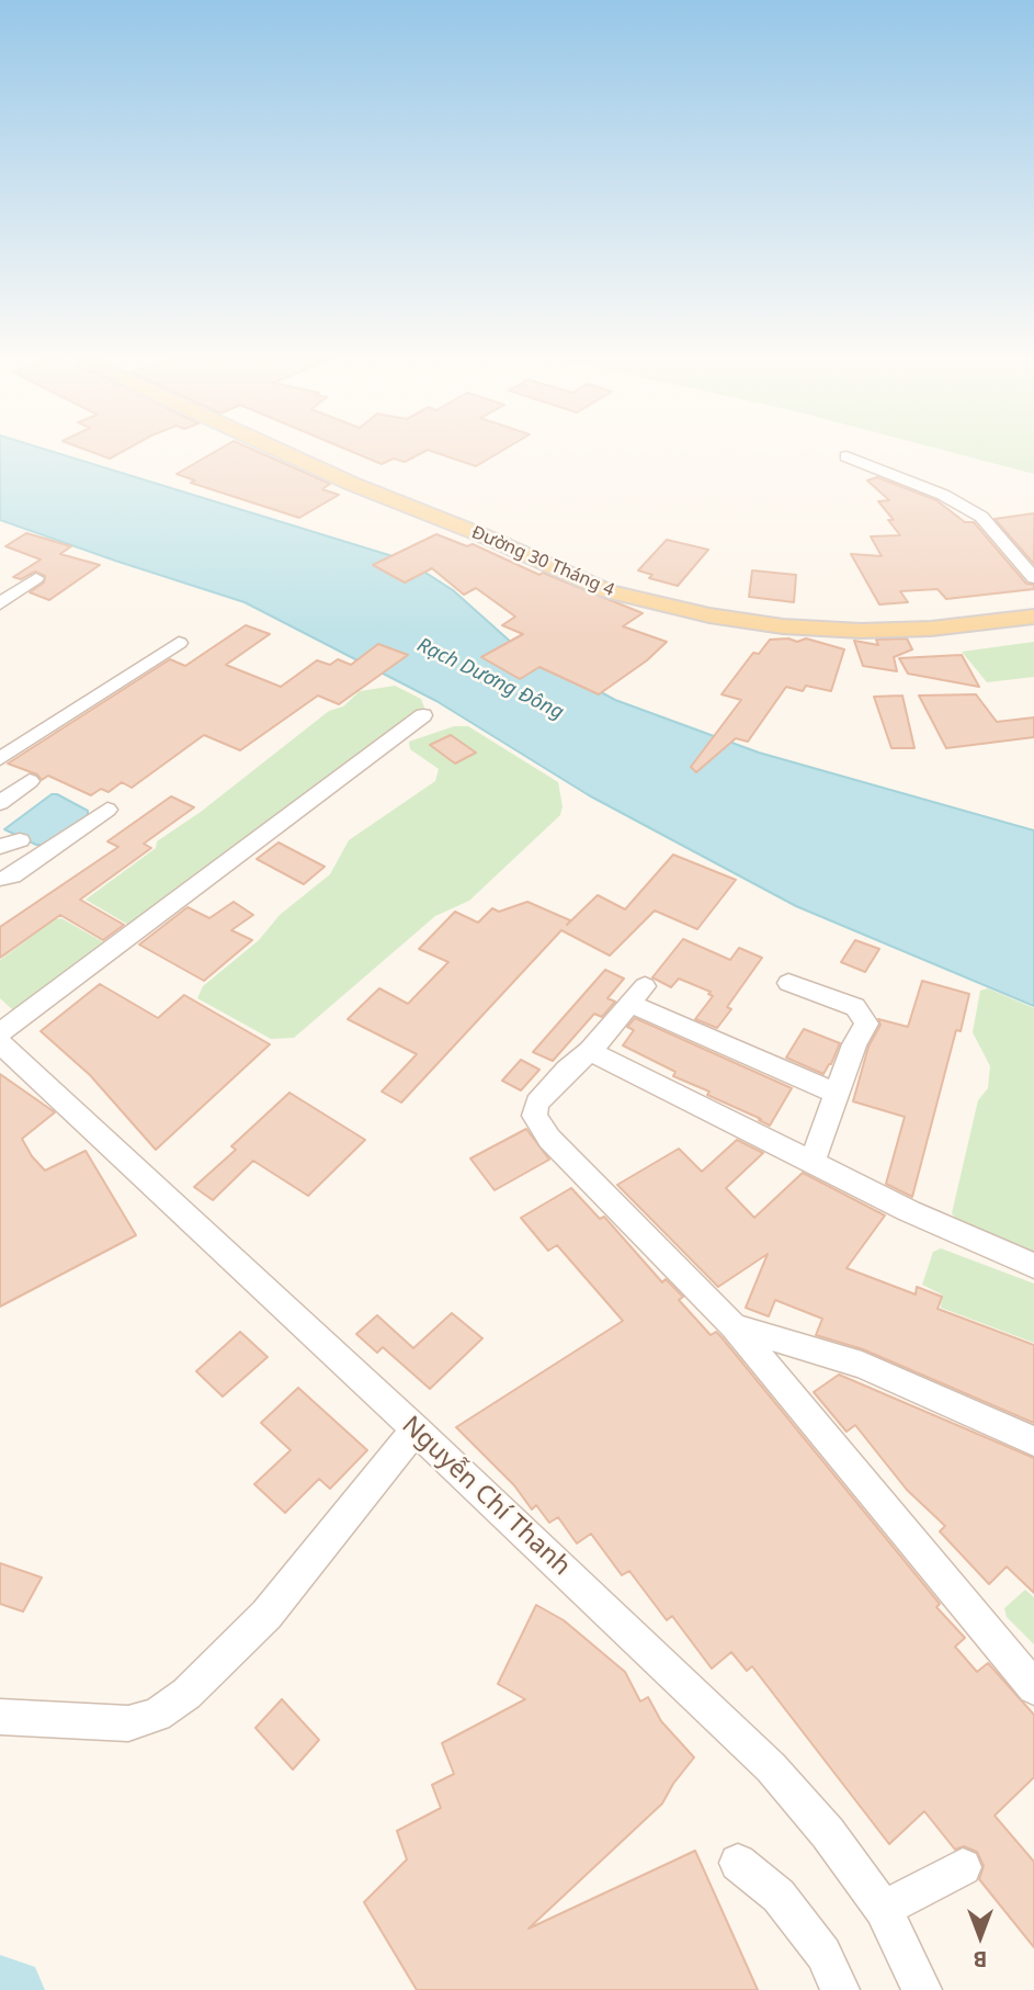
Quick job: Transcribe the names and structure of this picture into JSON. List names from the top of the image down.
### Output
{
  "streets": {
    "main road": ["Đường 30 Tháng 4"],
    "street": ["Nguyễn Chí Thanh"]
  },
  "water": ["Rạch Dương Đông"],
  "north": "bottom"
}
